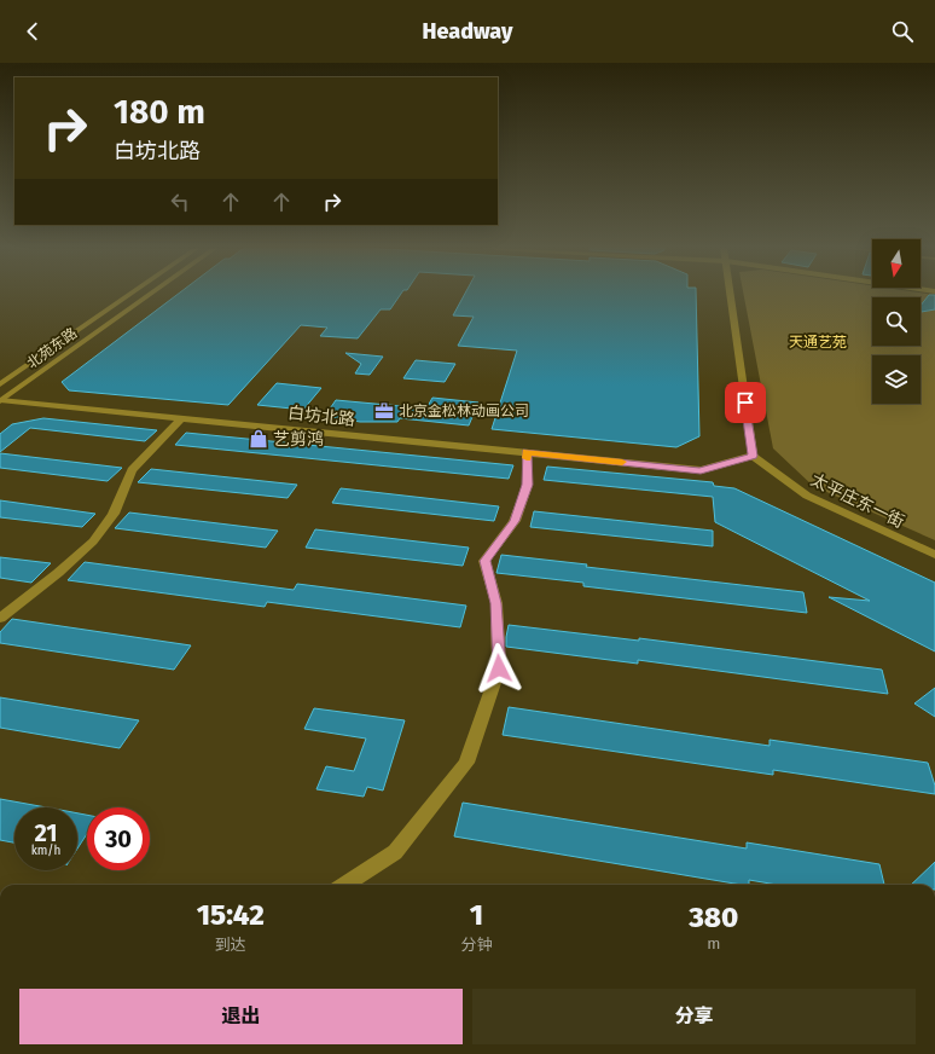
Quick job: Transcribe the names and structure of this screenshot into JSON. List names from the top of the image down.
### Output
{
  "streets": {
    "street": ["北苑东路", "白坊北路", "太平庄东一街"]
  },
  "crossings": [
    ["北苑东路", "白坊北路"],
    ["白坊北路", "太平庄东一街"]
  ],
  "parks": ["天通艺苑"],
  "places": {
    "office": ["北京金松林动画公司"],
    "shop": ["艺剪鸿"]
  },
  "north": "bottom",
  "page": {
    "header": "Headway",
    "turn": ["180 m", "白坊北路"],
    "speed": "21 km/h",
    "limit": "30",
    "eta": [
      "15:42",
      "到达",
      "1",
      "分钟",
      "380",
      "m"
    ],
    "buttons": ["退出", "分享"]
  }
}
